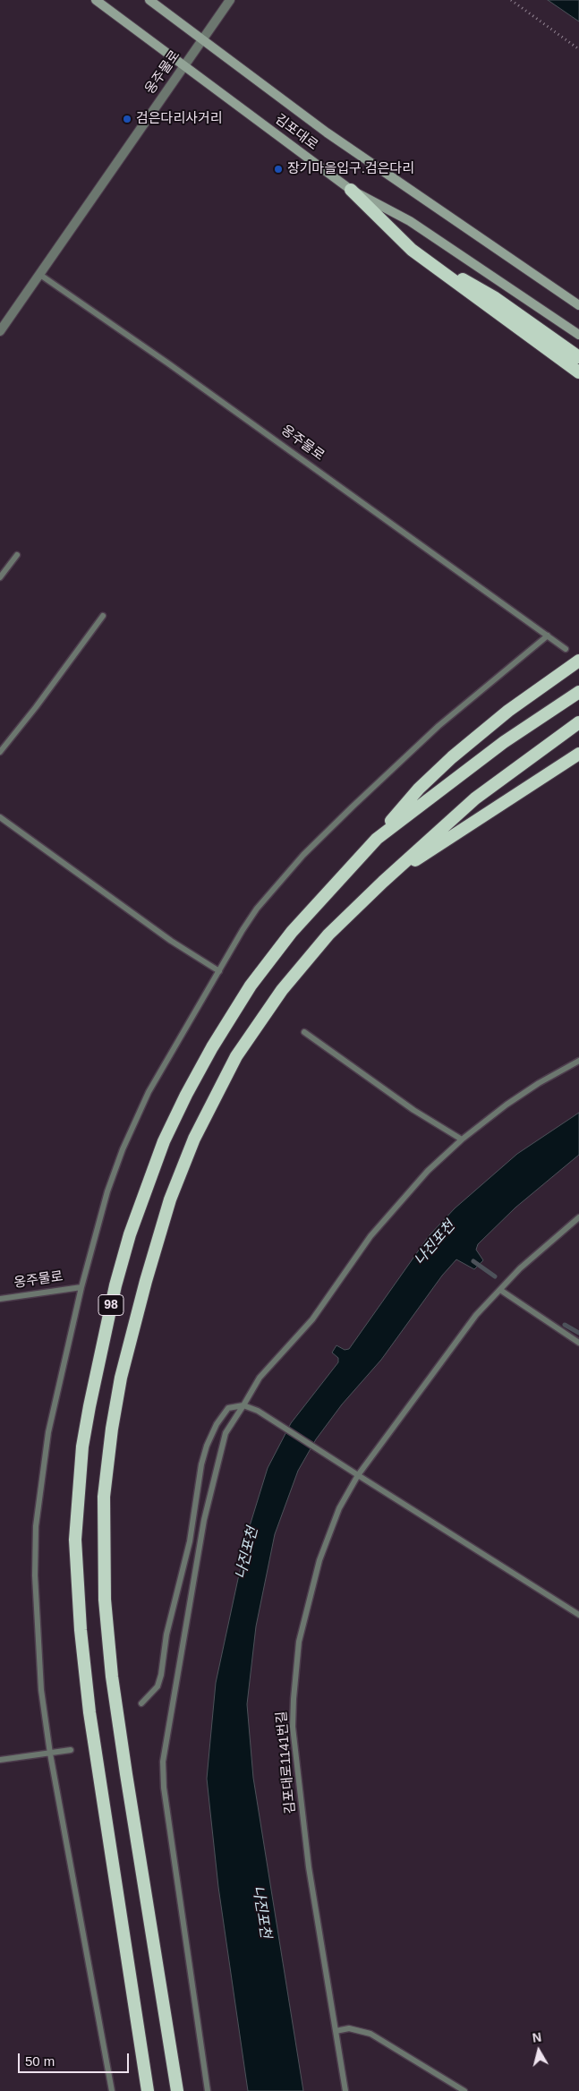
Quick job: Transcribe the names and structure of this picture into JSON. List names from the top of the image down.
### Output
{
  "streets": {
    "highway": ["98"],
    "main road": ["김포대로"],
    "street": ["옹주물로"],
    "lane": ["김포대로1141번길"]
  },
  "crossings": [
    ["옹주물로", "김포대로"]
  ],
  "water": ["나진포천"],
  "places": ["검은다리사거리", "장기마을입구.검은다리"],
  "scale_bar": "50 m",
  "north": "top"
}
